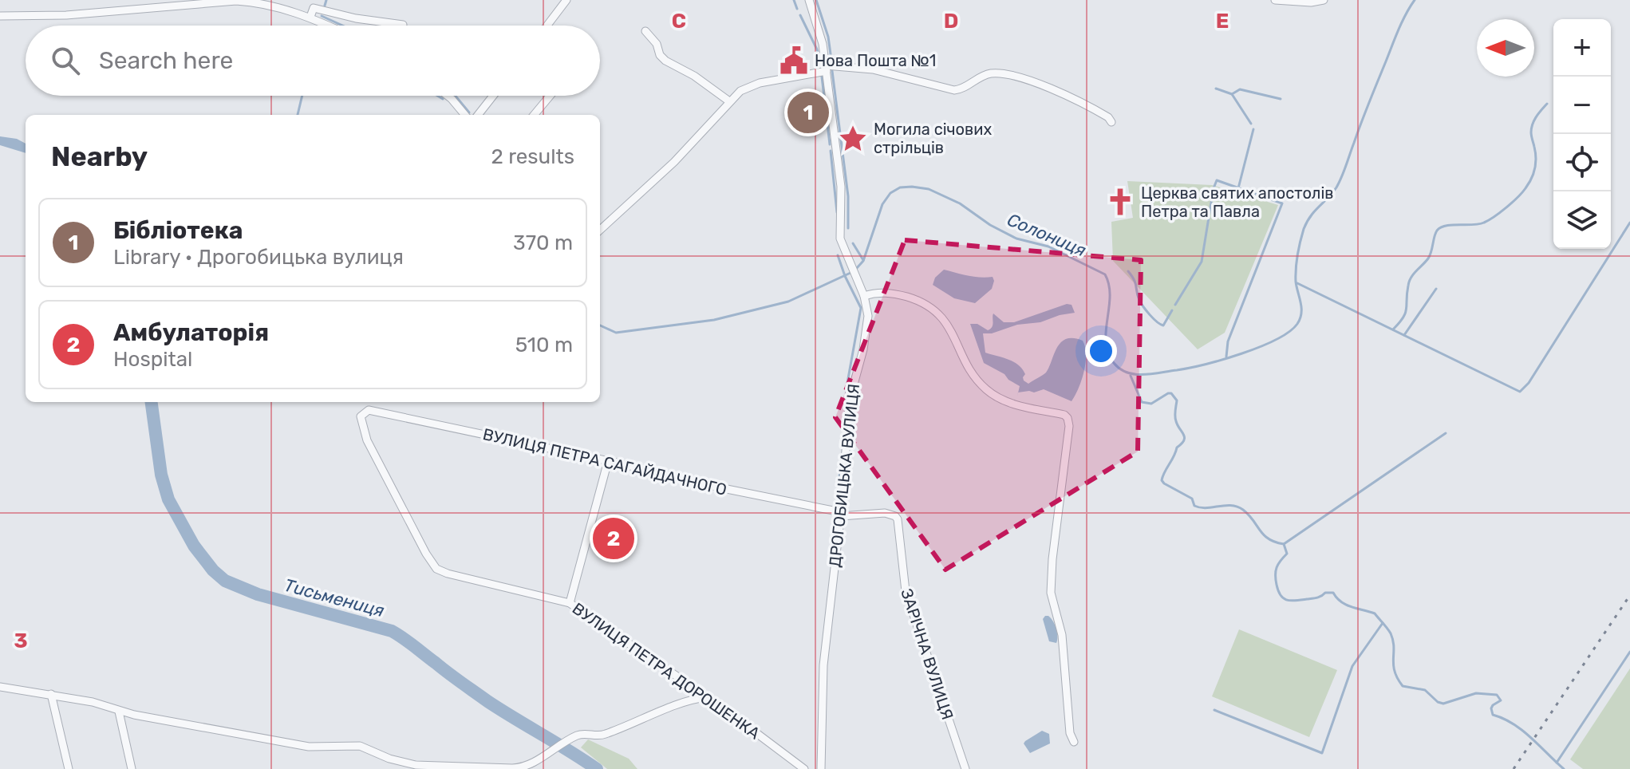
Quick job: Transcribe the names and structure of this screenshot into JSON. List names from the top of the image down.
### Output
{
  "streets": {
    "street": [
      "ВУЛИЦЯ ПЕТРА САГАЙДАЧНОГО",
      "ДРОГОБИЦЬКА ВУЛИЦЯ",
      "ЗАРІЧНА ВУЛИЦЯ",
      "ВУЛИЦЯ ПЕТРА ДОРОШЕНКА"
    ]
  },
  "crossings": [
    ["ВУЛИЦЯ ПЕТРА САГАЙДАЧНОГО", "ДРОГОБИЦЬКА ВУЛИЦЯ"],
    ["ВУЛИЦЯ ПЕТРА САГАЙДАЧНОГО", "ЗАРІЧНА ВУЛИЦЯ"],
    ["ВУЛИЦЯ ПЕТРА САГАЙДАЧНОГО", "ВУЛИЦЯ ПЕТРА ДОРОШЕНКА"],
    ["ДРОГОБИЦЬКА ВУЛИЦЯ", "ЗАРІЧНА ВУЛИЦЯ"]
  ],
  "water": ["Солониця", "Тисьмениця"],
  "places": {
    "public building": ["Нова Пошта №1"],
    "place": ["Могила січових стрільців"],
    "church": ["Церква святих апостолів Петра та Павла"]
  },
  "north": "left",
  "page": {
    "map_buttons": ["+", "−"],
    "search": "Search here",
    "pins": ["1", "2"],
    "heading": ["Nearby", "2 results"],
    "list": [
      {
        "mark": "1",
        "name": "Бібліотека",
        "note": "Library · Дрогобицька вулиця",
        "value": "370 m"
      },
      {
        "mark": "2",
        "name": "Амбулаторія",
        "note": "Hospital",
        "value": "510 m"
      }
    ]
  },
  "grid": {
    "columns": ["C", "D", "E"],
    "rows": ["3"]
  }
}
